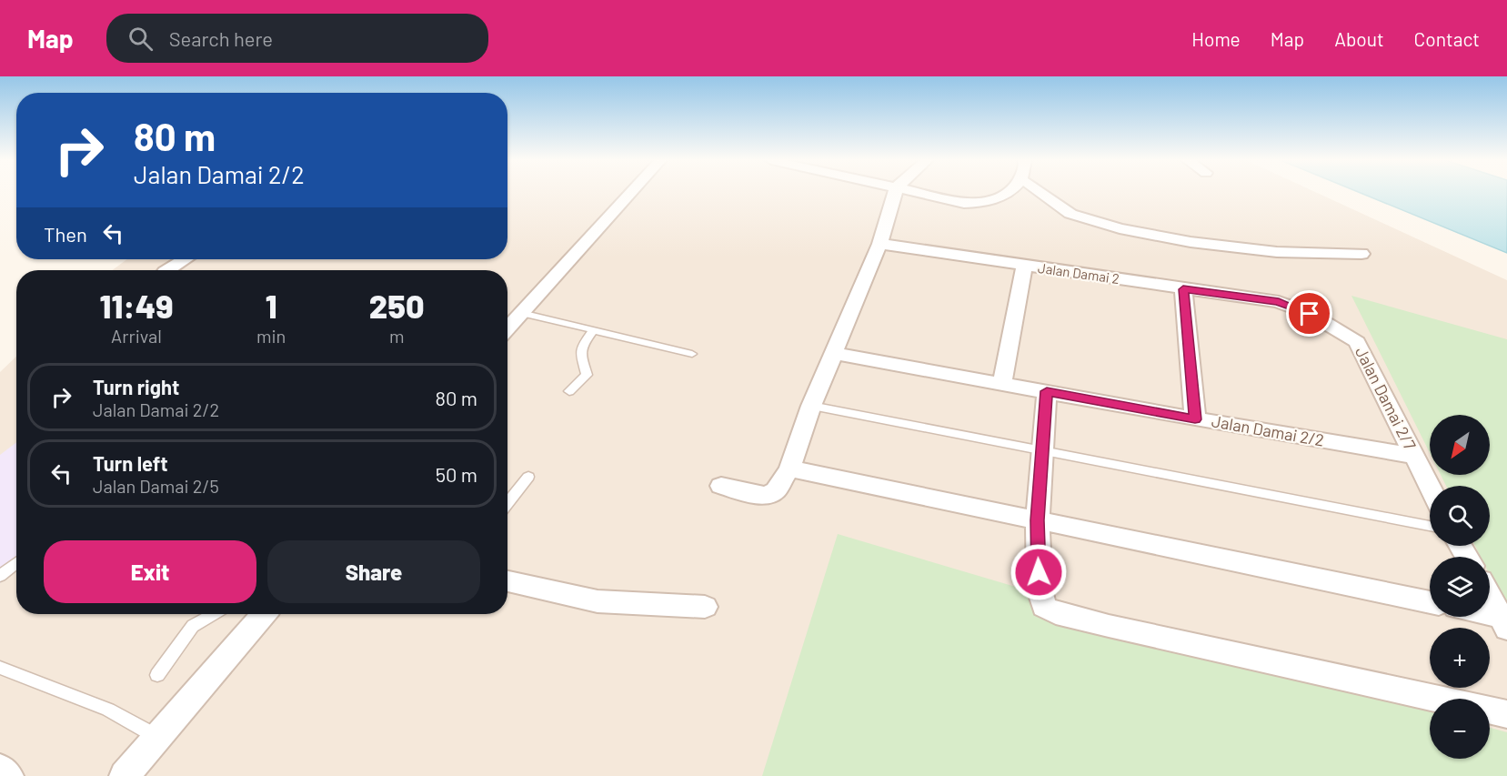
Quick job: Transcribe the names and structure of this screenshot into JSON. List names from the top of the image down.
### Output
{
  "streets": {
    "street": ["Jalan Damai 2", "Jalan Damai 2/7", "Jalan Damai 2/2"]
  },
  "crossings": [
    ["Jalan Damai 2", "Jalan Damai 2/7"],
    ["Jalan Damai 2/7", "Jalan Damai 2/2"]
  ],
  "north": "bottom left",
  "page": {
    "header": "Map",
    "search": "Search here",
    "nav": [
      "Home",
      "Map",
      "About",
      "Contact"
    ],
    "turn": ["80 m", "Jalan Damai 2/2"],
    "then": "Then",
    "eta": [
      "11:49",
      "Arrival",
      "1",
      "min",
      "250",
      "m"
    ],
    "list": [
      {
        "name": "Turn right",
        "note": "Jalan Damai 2/2",
        "value": "80 m"
      },
      {
        "name": "Turn left",
        "note": "Jalan Damai 2/5",
        "value": "50 m"
      }
    ],
    "map_buttons": ["+", "−"],
    "buttons": ["Exit", "Share"]
  }
}
